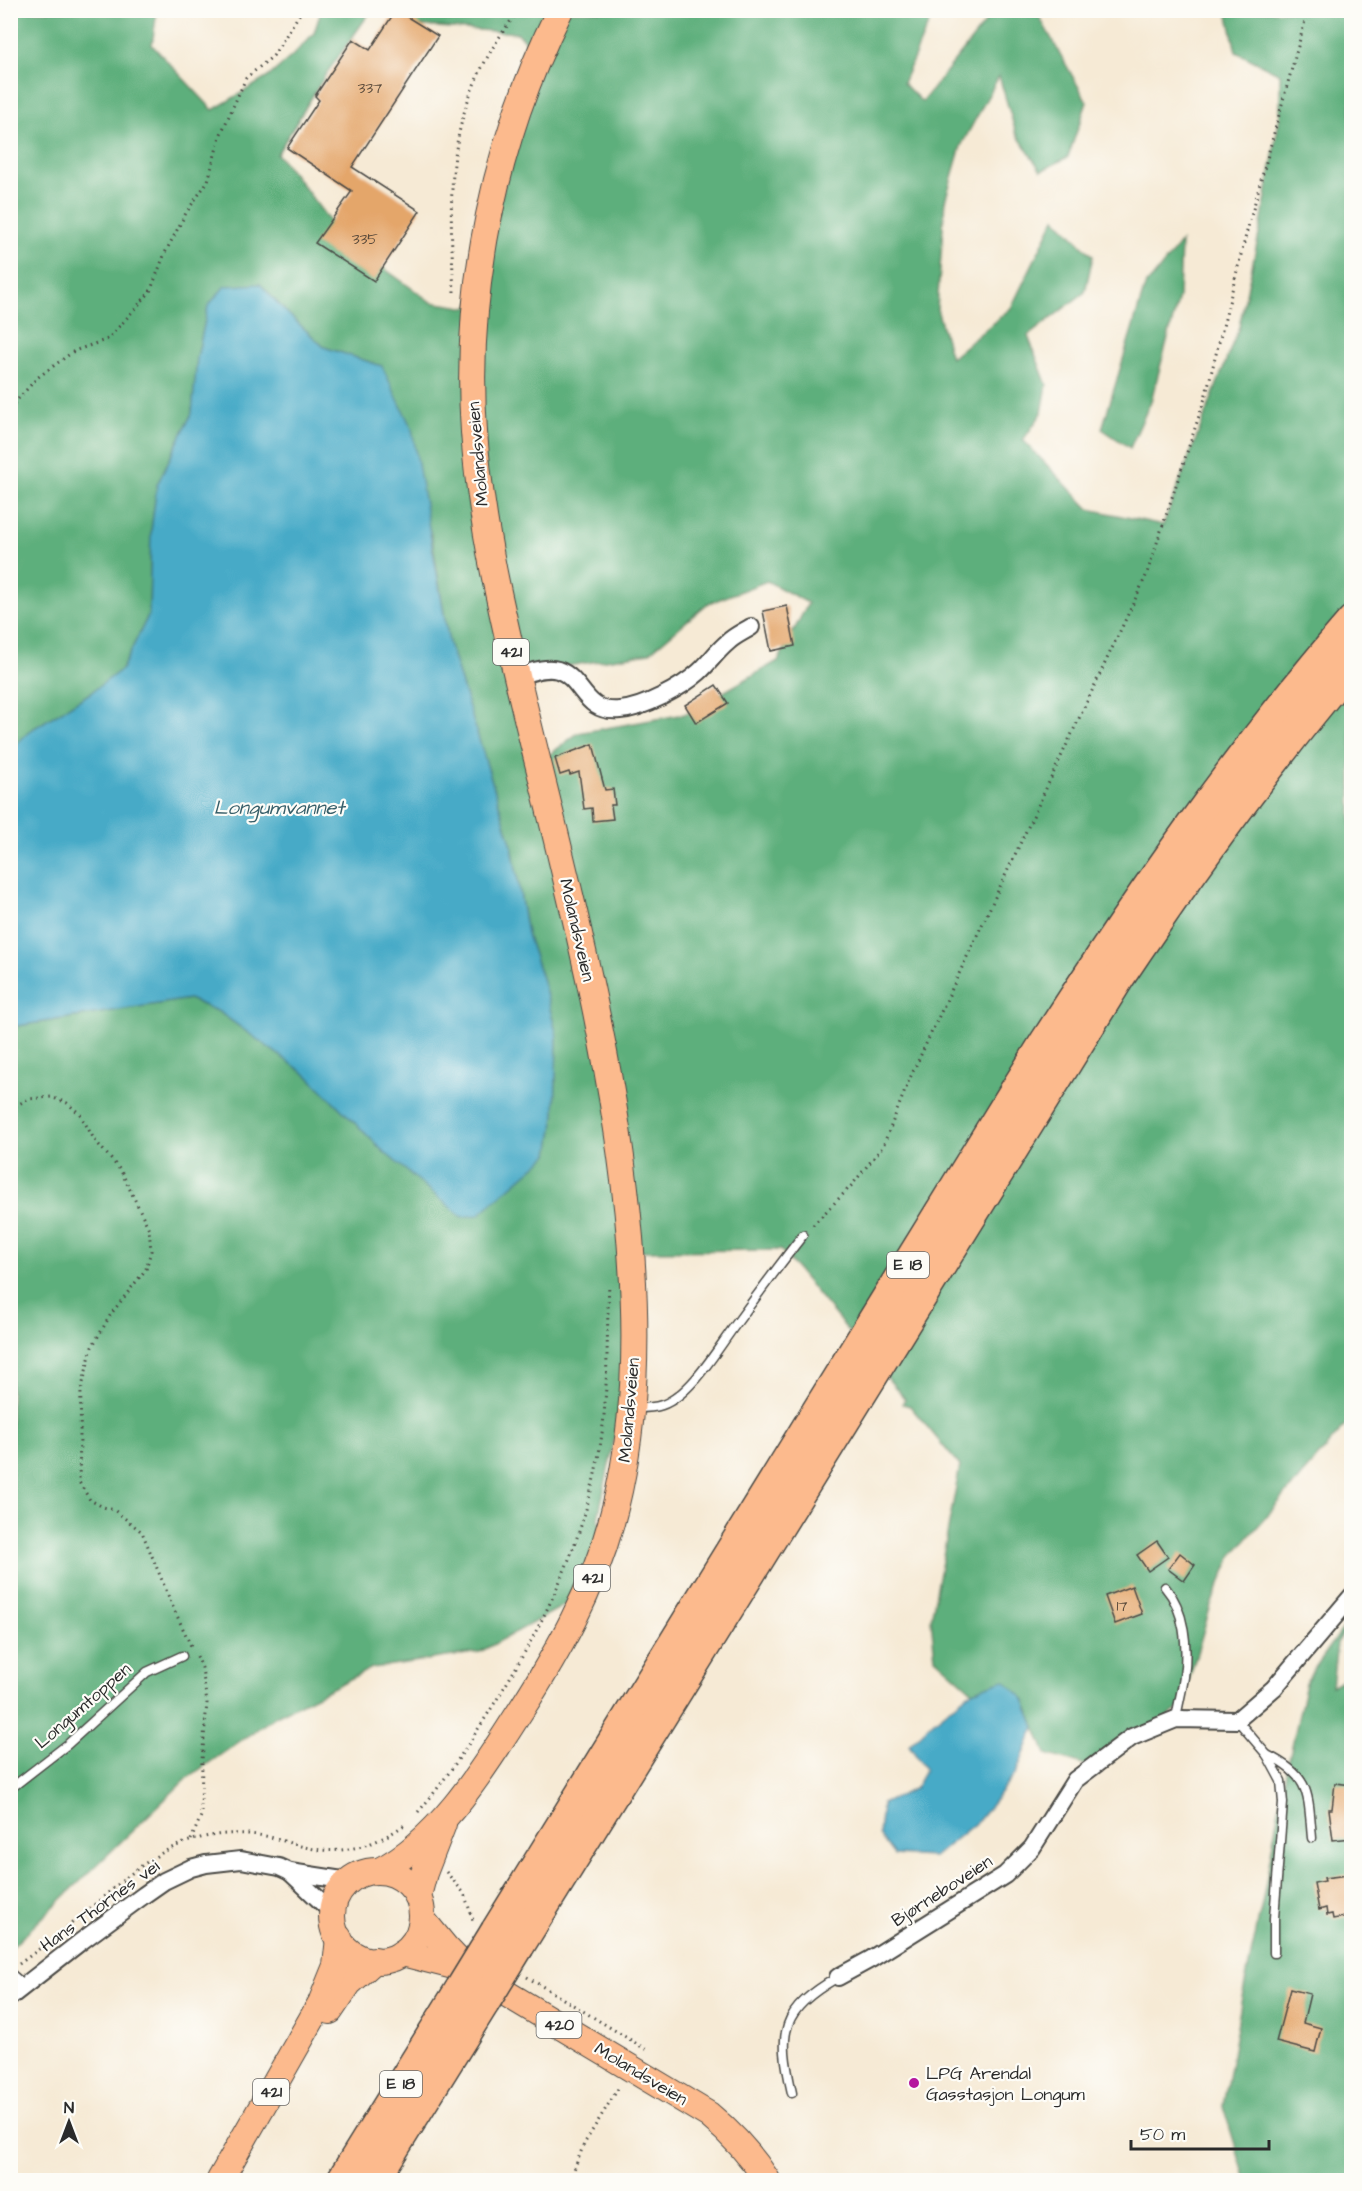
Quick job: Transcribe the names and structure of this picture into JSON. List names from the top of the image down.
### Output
{
  "streets": {
    "highway": ["E 18"],
    "main road": ["Molandsveien", "421", "420"],
    "street": ["Bjørneboveien", "Hans Thornes vei"],
    "lane": ["Longumtoppen"]
  },
  "crossings": [
    ["Molandsveien", "421"],
    ["Molandsveien", "E 18"],
    ["Molandsveien", "Hans Thornes vei"],
    ["421", "Hans Thornes vei"]
  ],
  "water": ["Longumvannet"],
  "places": ["LPG Arendal Gasstasjon Longum"],
  "house_numbers": ["337", "335", "17"],
  "scale_bar": "50 m",
  "north": "top"
}
